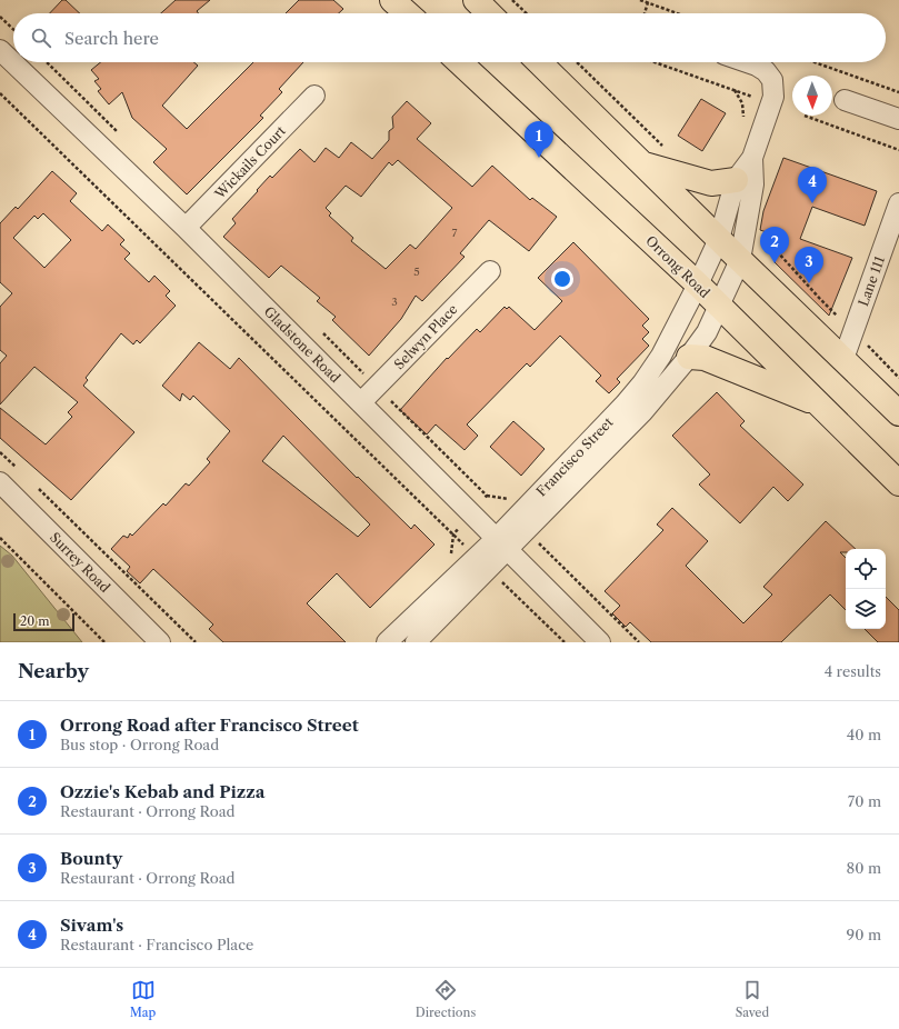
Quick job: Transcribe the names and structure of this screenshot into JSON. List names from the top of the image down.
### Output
{
  "streets": {
    "highway": ["Orrong Road"],
    "street": [
      "Wickails Court",
      "Lane 111",
      "Selwyn Place",
      "Gladstone Road",
      "Francisco Street",
      "Surrey Road"
    ]
  },
  "crossings": [
    ["Wickails Court", "Gladstone Road"],
    ["Orrong Road", "Francisco Street"],
    ["Selwyn Place", "Gladstone Road"],
    ["Gladstone Road", "Francisco Street"]
  ],
  "house_numbers": ["7", "5", "3"],
  "scale_bar": "20 m",
  "north": "bottom",
  "page": {
    "search": "Search here",
    "pins": [
      "1",
      "4",
      "2",
      "3"
    ],
    "scale": "20 m",
    "heading": ["Nearby", "4 results"],
    "list": [
      {
        "mark": "1",
        "name": "Orrong Road after Francisco Street",
        "note": "Bus stop · Orrong Road",
        "value": "40 m"
      },
      {
        "mark": "2",
        "name": "Ozzie's Kebab and Pizza",
        "note": "Restaurant · Orrong Road",
        "value": "70 m"
      },
      {
        "mark": "3",
        "name": "Bounty",
        "note": "Restaurant · Orrong Road",
        "value": "80 m"
      },
      {
        "mark": "4",
        "name": "Sivam's",
        "note": "Restaurant · Francisco Place",
        "value": "90 m"
      }
    ],
    "nav": ["Map", "Directions", "Saved"]
  }
}
